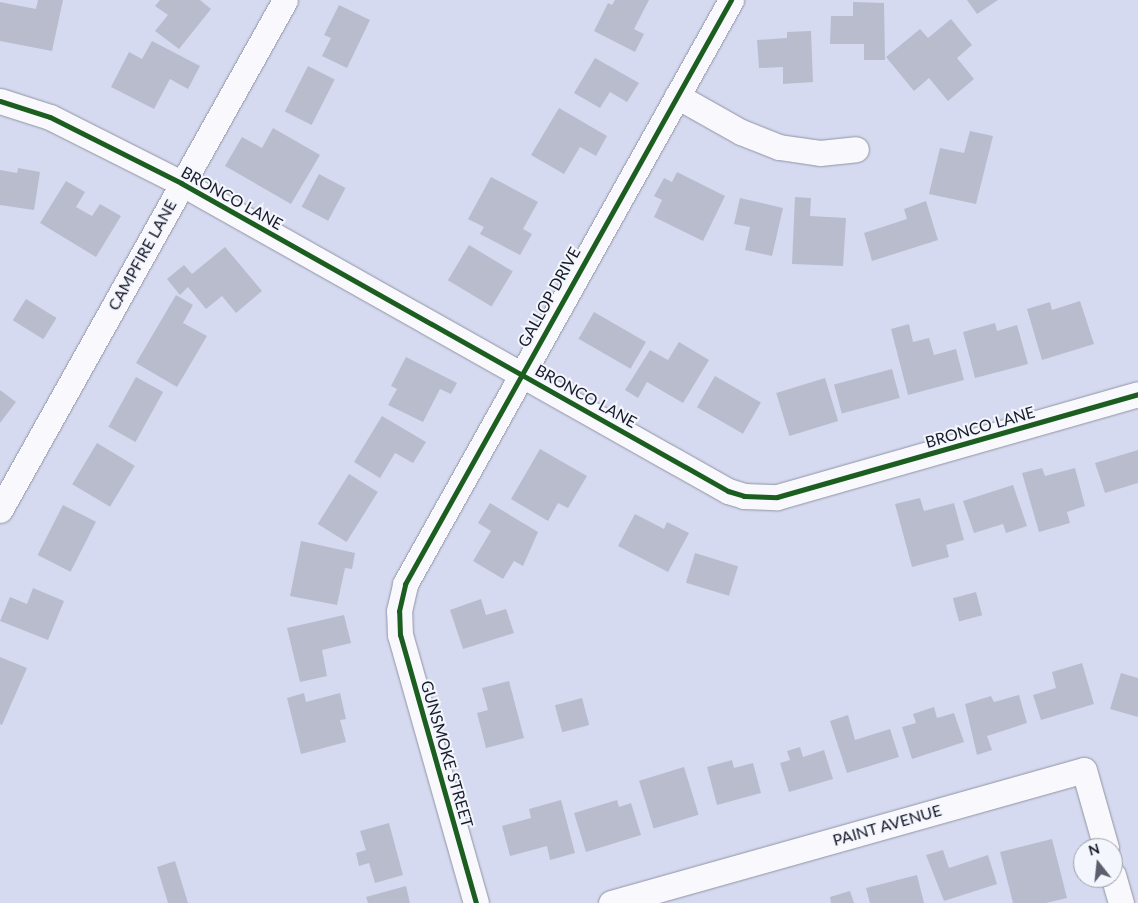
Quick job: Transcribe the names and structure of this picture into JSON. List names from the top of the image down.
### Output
{
  "streets": {
    "street": [
      "BRONCO LANE",
      "CAMPFIRE LANE",
      "GALLOP DRIVE",
      "GUNSMOKE STREET",
      "PAINT AVENUE"
    ]
  },
  "crossings": [
    ["BRONCO LANE", "CAMPFIRE LANE"],
    ["BRONCO LANE", "GALLOP DRIVE"],
    ["GALLOP DRIVE", "GUNSMOKE STREET"]
  ],
  "north": "top"
}
